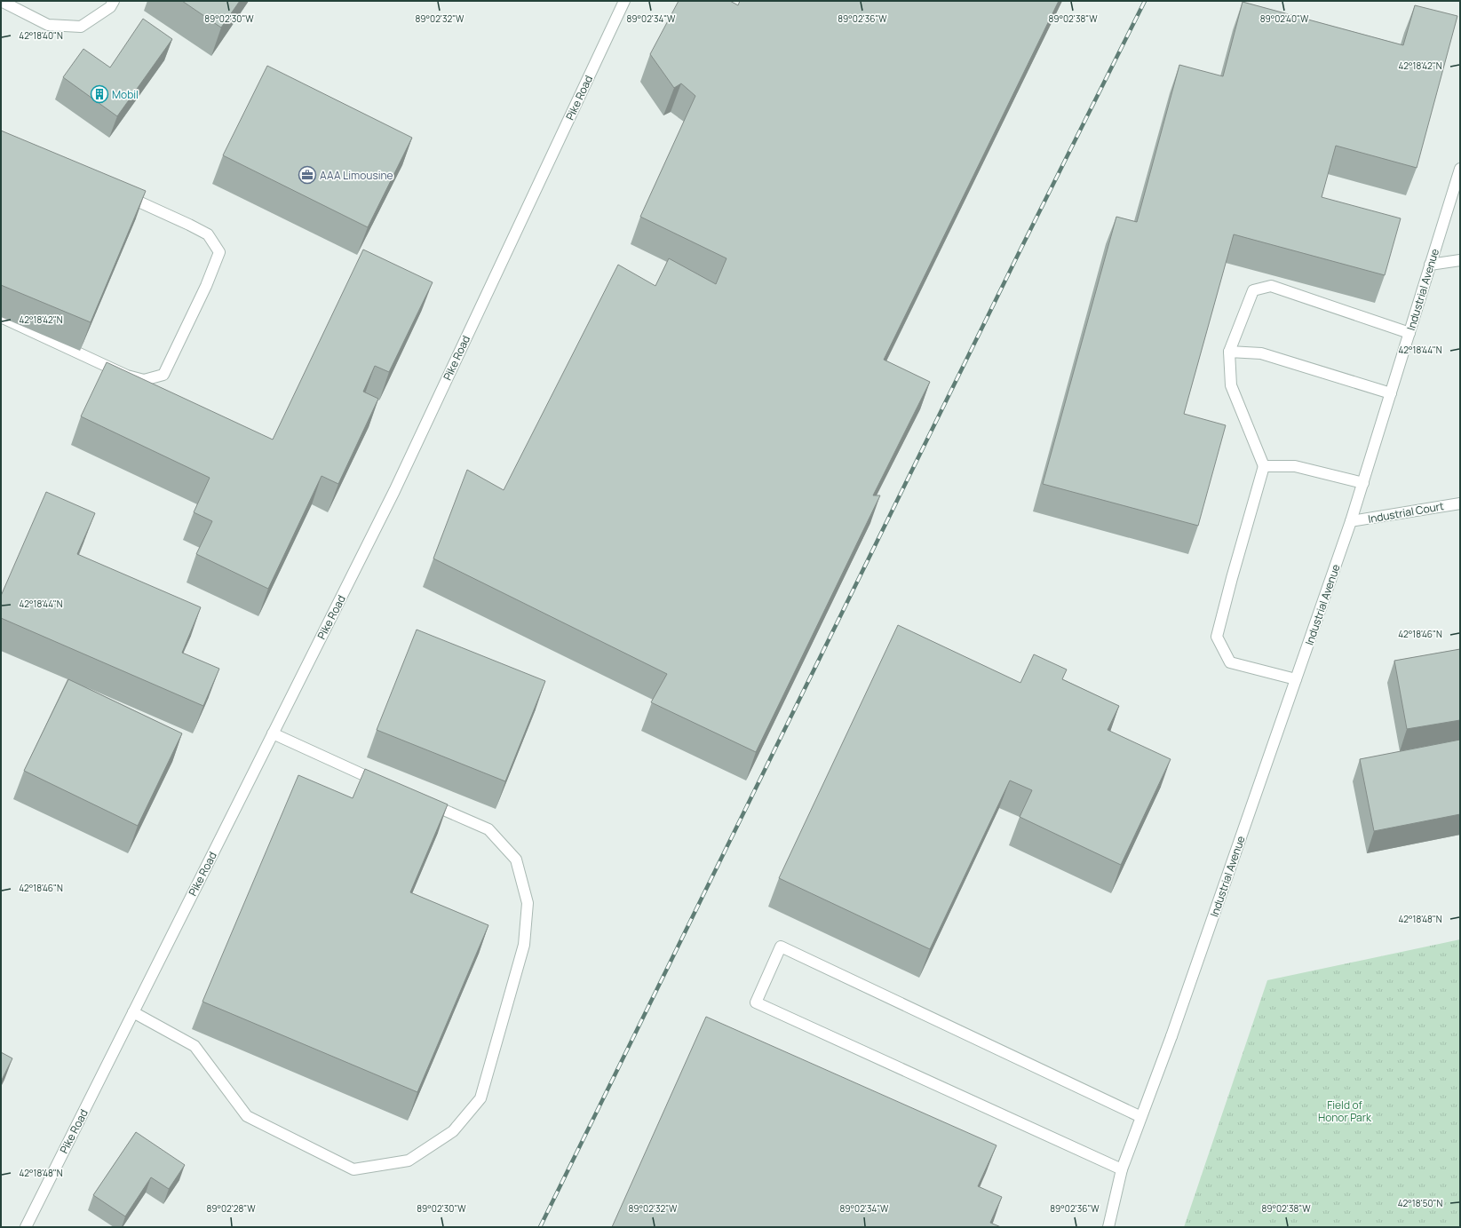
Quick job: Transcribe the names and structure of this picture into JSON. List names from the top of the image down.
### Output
{
  "streets": {
    "street": ["Pike Road", "Industrial Avenue", "Industrial Court"]
  },
  "crossings": [
    ["Industrial Avenue", "Industrial Court"]
  ],
  "parks": ["Field of Honor Park"],
  "places": {
    "building": ["Mobil"],
    "office": ["AAA Limousine"]
  },
  "coordinates": [
    "89°02'38\"W",
    "89°02'40\"W",
    "89°02'30\"W",
    "89°02'32\"W",
    "89°02'34\"W",
    "89°02'36\"W",
    "42°18'40\"N",
    "42°18'42\"N",
    "42°18'44\"N",
    "42°18'46\"N",
    "42°18'48\"N",
    "42°18'50\"N",
    "89°02'28\"W"
  ]
}
